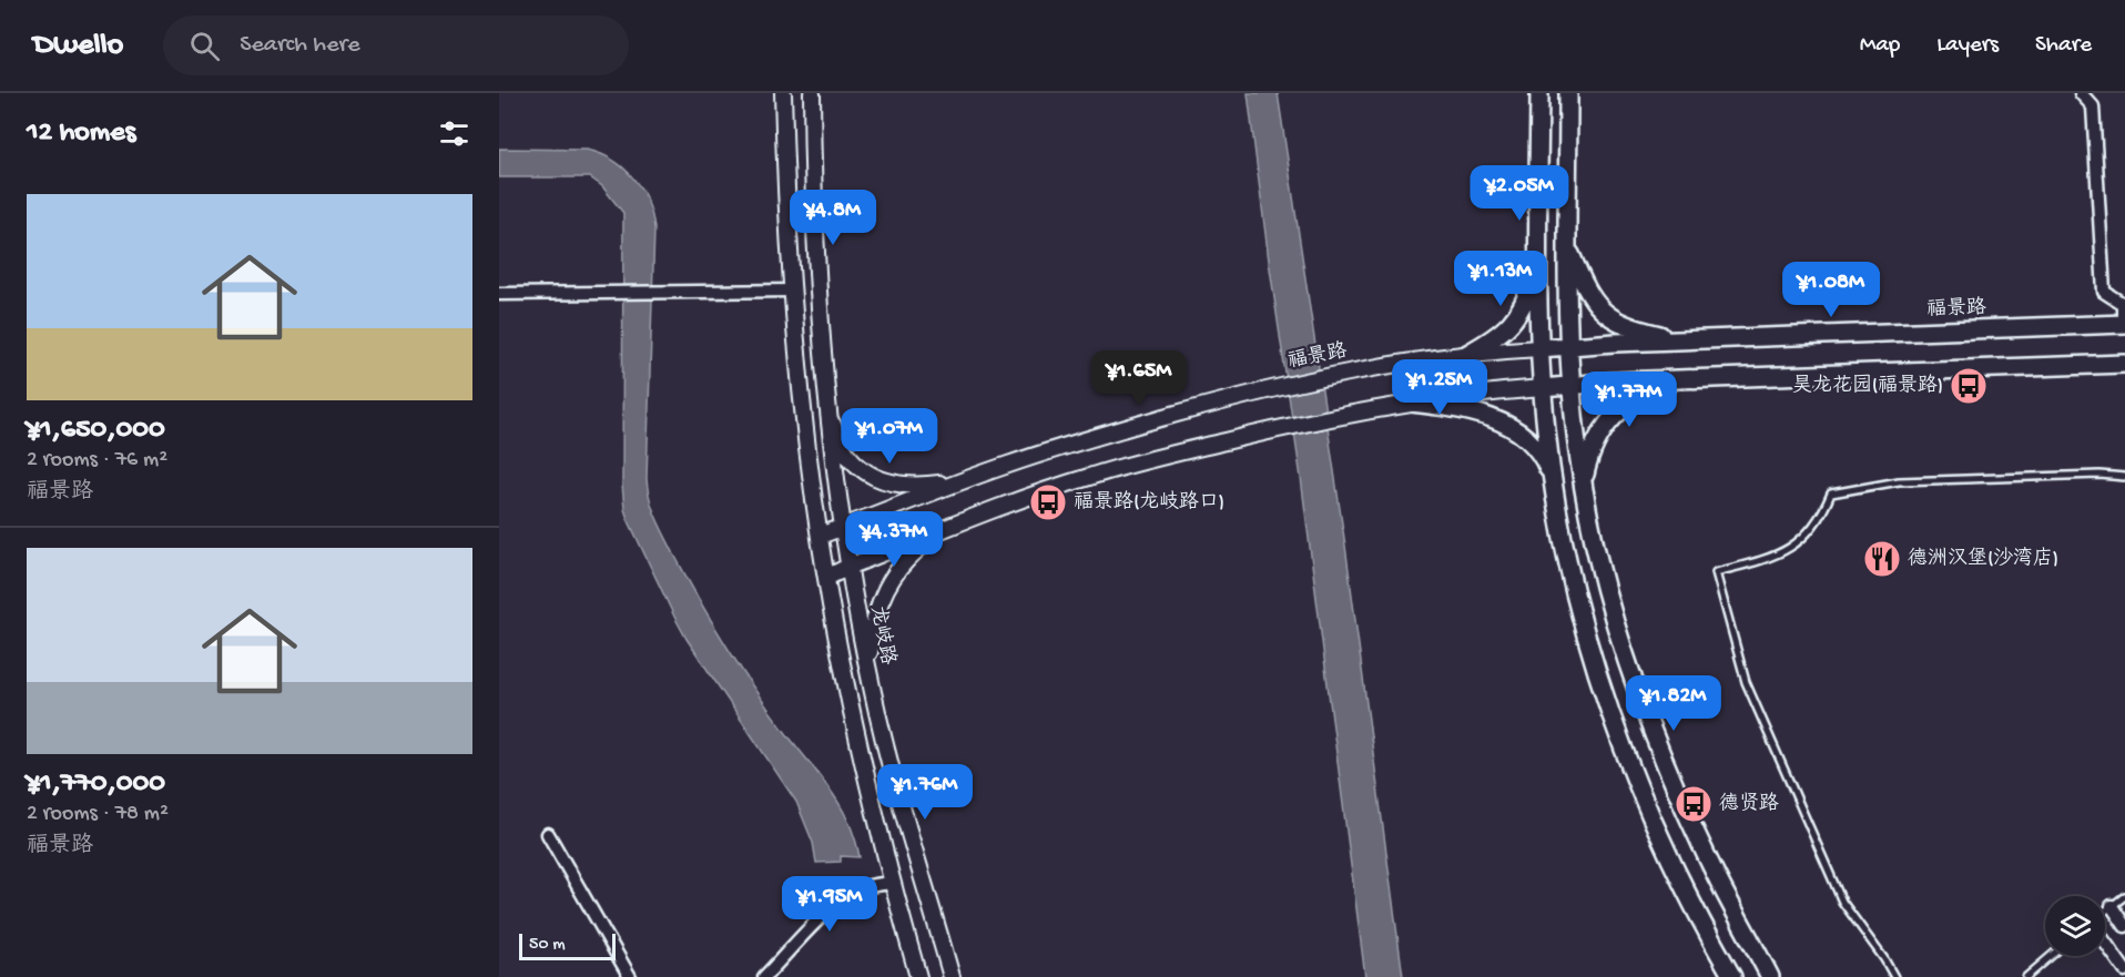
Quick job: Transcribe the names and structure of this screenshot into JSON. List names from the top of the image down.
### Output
{
  "streets": {
    "main road": ["福景路"],
    "street": ["龙岐路"]
  },
  "crossings": [
    ["福景路", "龙岐路"]
  ],
  "places": {
    "bus stop": ["昊龙花园(福景路)", "福景路(龙岐路口)", "德贤路"],
    "restaurant": ["德洲汉堡(沙湾店)"]
  },
  "scale_bar": "50 m",
  "page": {
    "header": "Dwello",
    "search": "Search here",
    "nav": ["Map", "Layers", "Share"],
    "heading": "12 homes",
    "price": [
      "¥2.05M",
      "¥4.8M",
      "¥1.13M",
      "¥1.08M",
      "¥1.65M",
      "¥1.25M",
      "¥1.77M",
      "¥1.07M",
      "¥4.37M",
      "¥1.82M",
      "¥1.76M",
      "¥1.95M"
    ],
    "list": [
      {
        "name": "¥1,650,000",
        "note": "2 rooms · 76 m² · 福景路"
      },
      {
        "name": "¥1,770,000",
        "note": "2 rooms · 78 m² · 福景路"
      }
    ],
    "scale": "50 m"
  }
}
